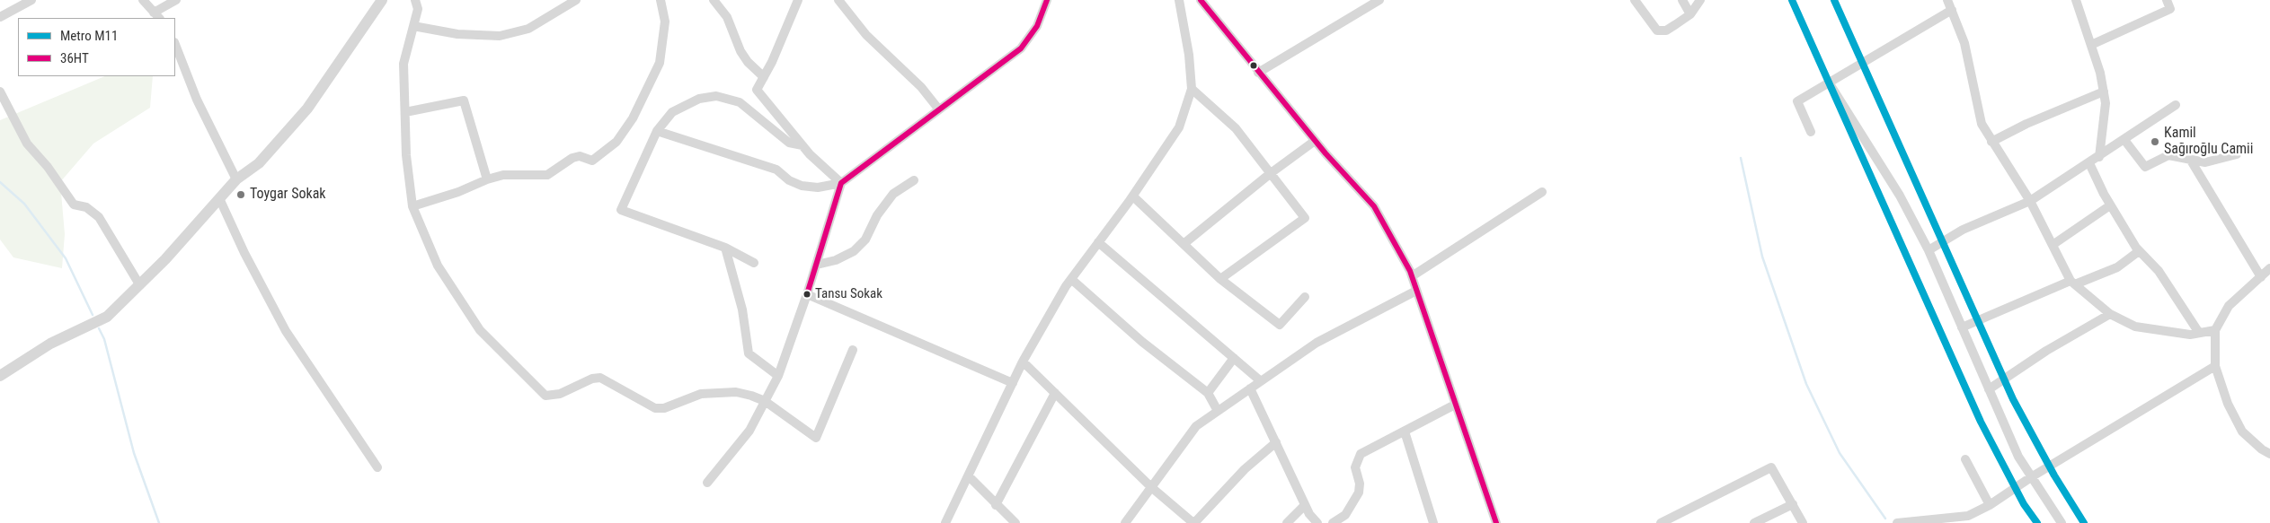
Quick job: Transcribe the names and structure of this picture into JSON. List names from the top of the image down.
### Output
{
  "places": ["Kamil Sağıroğlu Camii", "Toygar Sokak", "Tansu Sokak"],
  "lines": ["metro line M11", "transit line 36HT"],
  "legend": ["Metro M11", "36HT"]
}
